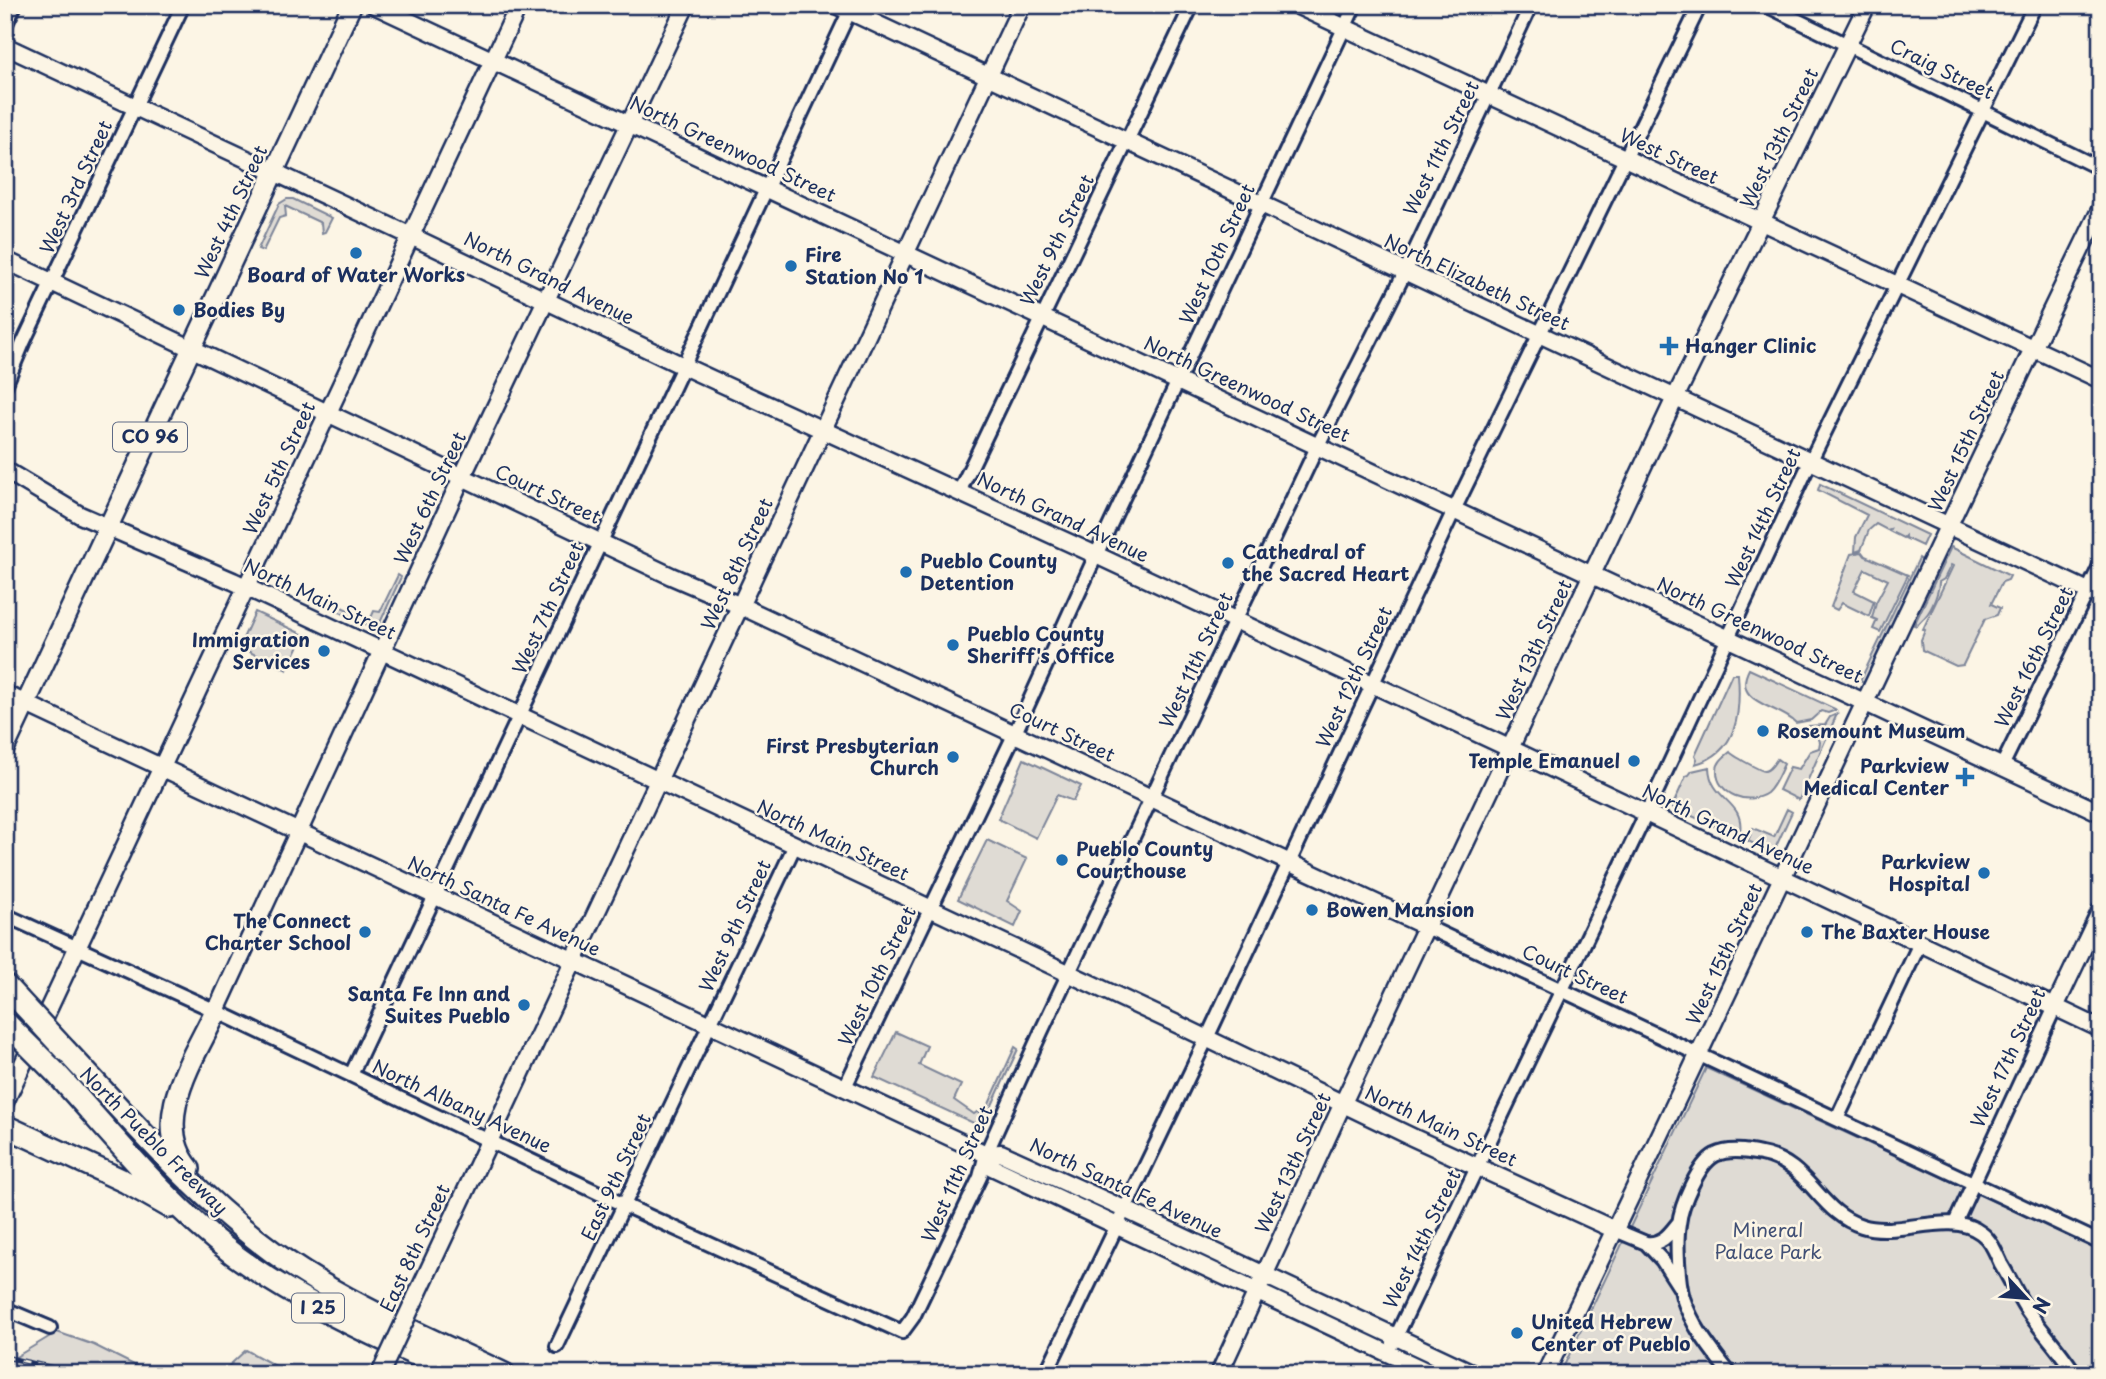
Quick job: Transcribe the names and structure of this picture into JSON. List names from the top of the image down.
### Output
{
  "streets": {
    "highway": ["North Pueblo Freeway", "I 25"],
    "main road": ["West 4th Street", "CO 96"],
    "street": [
      "Craig Street",
      "West 13th Street",
      "West 11th Street",
      "North Greenwood Street",
      "West Street",
      "West 3rd Street",
      "West 9th Street",
      "West 10th Street",
      "North Grand Avenue",
      "North Elizabeth Street",
      "West 15th Street",
      "West 5th Street",
      "Court Street",
      "West 6th Street",
      "West 14th Street",
      "West 8th Street",
      "North Main Street",
      "West 7th Street",
      "West 16th Street",
      "West 12th Street",
      "North Santa Fe Avenue",
      "West 17th Street",
      "North Albany Avenue",
      "East 9th Street",
      "East 8th Street"
    ]
  },
  "crossings": [
    ["Craig Street", "West 13th Street"],
    ["Craig Street", "West 14th Street"],
    ["West 13th Street", "North Greenwood Street"],
    ["West 13th Street", "West Street"],
    ["West 13th Street", "North Grand Avenue"],
    ["West 13th Street", "North Elizabeth Street"],
    ["West 13th Street", "Court Street"],
    ["West 13th Street", "North Main Street"],
    ["West 13th Street", "North Santa Fe Avenue"],
    ["West 11th Street", "North Greenwood Street"],
    ["West 11th Street", "West Street"],
    ["West 11th Street", "North Grand Avenue"],
    ["West 11th Street", "North Elizabeth Street"],
    ["West 11th Street", "Court Street"],
    ["West 11th Street", "North Main Street"],
    ["West 11th Street", "North Santa Fe Avenue"],
    ["West 11th Street", "North Albany Avenue"],
    ["North Greenwood Street", "West 9th Street"],
    ["North Greenwood Street", "West 10th Street"],
    ["North Greenwood Street", "West 15th Street"],
    ["North Greenwood Street", "West 5th Street"],
    ["North Greenwood Street", "West 6th Street"],
    ["North Greenwood Street", "West 14th Street"],
    ["North Greenwood Street", "West 8th Street"],
    ["North Greenwood Street", "West 7th Street"],
    ["North Greenwood Street", "West 16th Street"],
    ["North Greenwood Street", "West 12th Street"],
    ["West Street", "West 10th Street"],
    ["West Street", "West 15th Street"],
    ["West Street", "West 14th Street"],
    ["West Street", "West 12th Street"],
    ["West 3rd Street", "North Grand Avenue"],
    ["West 3rd Street", "Court Street"],
    ["West 4th Street", "North Grand Avenue"],
    ["West 4th Street", "CO 96"],
    ["West 4th Street", "Court Street"],
    ["West 4th Street", "North Main Street"],
    ["West 4th Street", "North Santa Fe Avenue"],
    ["West 9th Street", "North Grand Avenue"],
    ["West 9th Street", "North Elizabeth Street"],
    ["West 9th Street", "North Main Street"],
    ["West 9th Street", "North Santa Fe Avenue"],
    ["West 9th Street", "East 9th Street"],
    ["West 10th Street", "North Grand Avenue"],
    ["West 10th Street", "North Elizabeth Street"],
    ["West 10th Street", "Court Street"],
    ["West 10th Street", "North Main Street"],
    ["West 10th Street", "North Santa Fe Avenue"],
    ["North Grand Avenue", "West 15th Street"],
    ["North Grand Avenue", "West 5th Street"],
    ["North Grand Avenue", "West 6th Street"],
    ["North Grand Avenue", "West 14th Street"],
    ["North Grand Avenue", "West 8th Street"],
    ["North Grand Avenue", "West 7th Street"],
    ["North Grand Avenue", "West 12th Street"],
    ["North Grand Avenue", "West 17th Street"],
    ["North Elizabeth Street", "West 15th Street"],
    ["North Elizabeth Street", "West 14th Street"],
    ["North Elizabeth Street", "West 8th Street"],
    ["North Elizabeth Street", "West 7th Street"],
    ["North Elizabeth Street", "West 16th Street"],
    ["North Elizabeth Street", "West 12th Street"],
    ["CO 96", "North Santa Fe Avenue"],
    ["West 15th Street", "Court Street"],
    ["West 15th Street", "North Main Street"],
    ["West 5th Street", "Court Street"],
    ["West 5th Street", "North Main Street"],
    ["West 5th Street", "North Santa Fe Avenue"],
    ["West 5th Street", "North Albany Avenue"],
    ["Court Street", "West 6th Street"],
    ["Court Street", "West 14th Street"],
    ["Court Street", "West 8th Street"],
    ["Court Street", "West 7th Street"],
    ["Court Street", "West 12th Street"],
    ["Court Street", "West 17th Street"],
    ["West 6th Street", "North Main Street"],
    ["West 6th Street", "North Santa Fe Avenue"],
    ["West 6th Street", "North Albany Avenue"],
    ["West 14th Street", "North Main Street"],
    ["West 14th Street", "North Santa Fe Avenue"],
    ["West 8th Street", "North Main Street"],
    ["West 8th Street", "North Santa Fe Avenue"],
    ["West 8th Street", "North Albany Avenue"],
    ["West 8th Street", "East 8th Street"],
    ["North Main Street", "West 7th Street"],
    ["North Main Street", "West 12th Street"],
    ["North Main Street", "West 17th Street"],
    ["West 7th Street", "North Santa Fe Avenue"],
    ["West 7th Street", "North Albany Avenue"],
    ["West 12th Street", "North Santa Fe Avenue"],
    ["North Santa Fe Avenue", "East 9th Street"],
    ["North Albany Avenue", "East 9th Street"],
    ["North Albany Avenue", "East 8th Street"]
  ],
  "parks": ["Mineral Palace Park"],
  "places": {
    "other": [
      "Board of Water Works",
      "Fire Station No 1",
      "Bodies By",
      "Cathedral of the Sacred Heart",
      "Pueblo County Detention",
      "Pueblo County Sheriff's Office",
      "Immigration Services",
      "Rosemount Museum",
      "First Presbyterian Church",
      "Temple Emanuel",
      "Pueblo County Courthouse",
      "Parkview Hospital",
      "Bowen Mansion",
      "The Connect Charter School",
      "The Baxter House",
      "Santa Fe Inn and Suites Pueblo",
      "United Hebrew Center of Pueblo"
    ],
    "health": ["Hanger Clinic", "Parkview Medical Center"]
  },
  "north": "bottom right"
}
